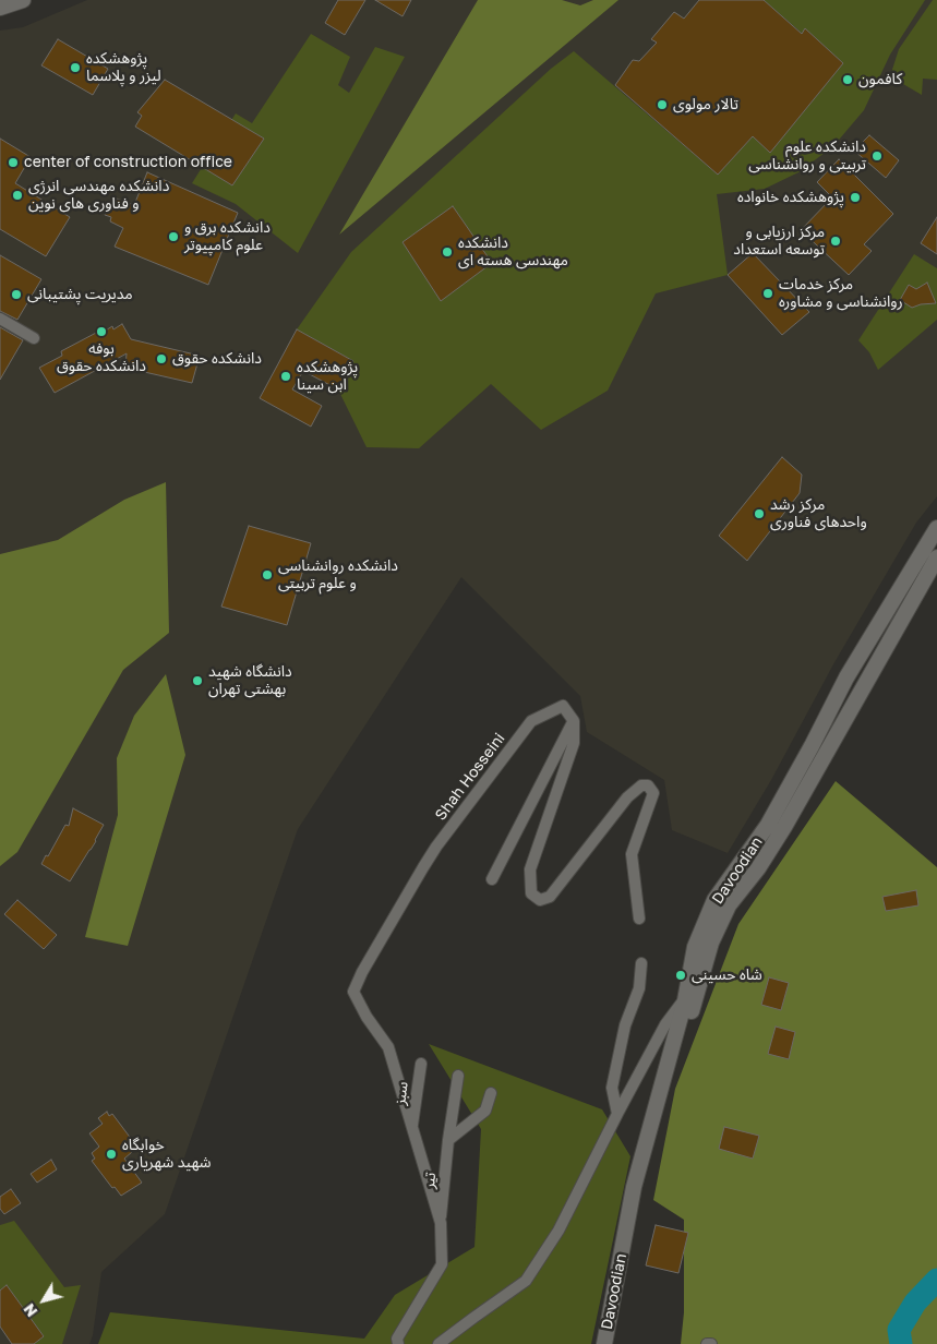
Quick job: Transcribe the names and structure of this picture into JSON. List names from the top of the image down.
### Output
{
  "streets": {
    "street": [
      "Shah Hosseini",
      "Davoodian",
      "سبز",
      "تیر"
    ]
  },
  "crossings": [
    ["Shah Hosseini", "سبز"],
    ["Shah Hosseini", "تیر"]
  ],
  "places": [
    "پژوهشکده لیزر و پلاسما",
    "کافمون",
    "تالار مولوی",
    "دانشکده علوم تربیتی و روانشناسی",
    "center of construction office",
    "دانشکده مهندسی انرژی و فناوری های نوین",
    "پژوهشکده خانواده",
    "دانشکده برق و علوم کامپیوتر",
    "مرکز ارزیابی و توسعه استعداد",
    "دانشکده مهندسی هسته ای",
    "مرکز خدمات روانشناسی و مشاوره",
    "مدیریت پشتیبانی",
    "بوفه دانشکده حقوق",
    "دانشکده حقوق",
    "پژوهشکده ابن سینا",
    "مرکز رشد واحدهای فناوری",
    "دانشکده روانشناسی و علوم تربیتی",
    "دانشگاه شهید بهشتی تهران",
    "شاه حسینی",
    "خوابگاه شهید شهریاری"
  ],
  "north": "bottom left"
}
